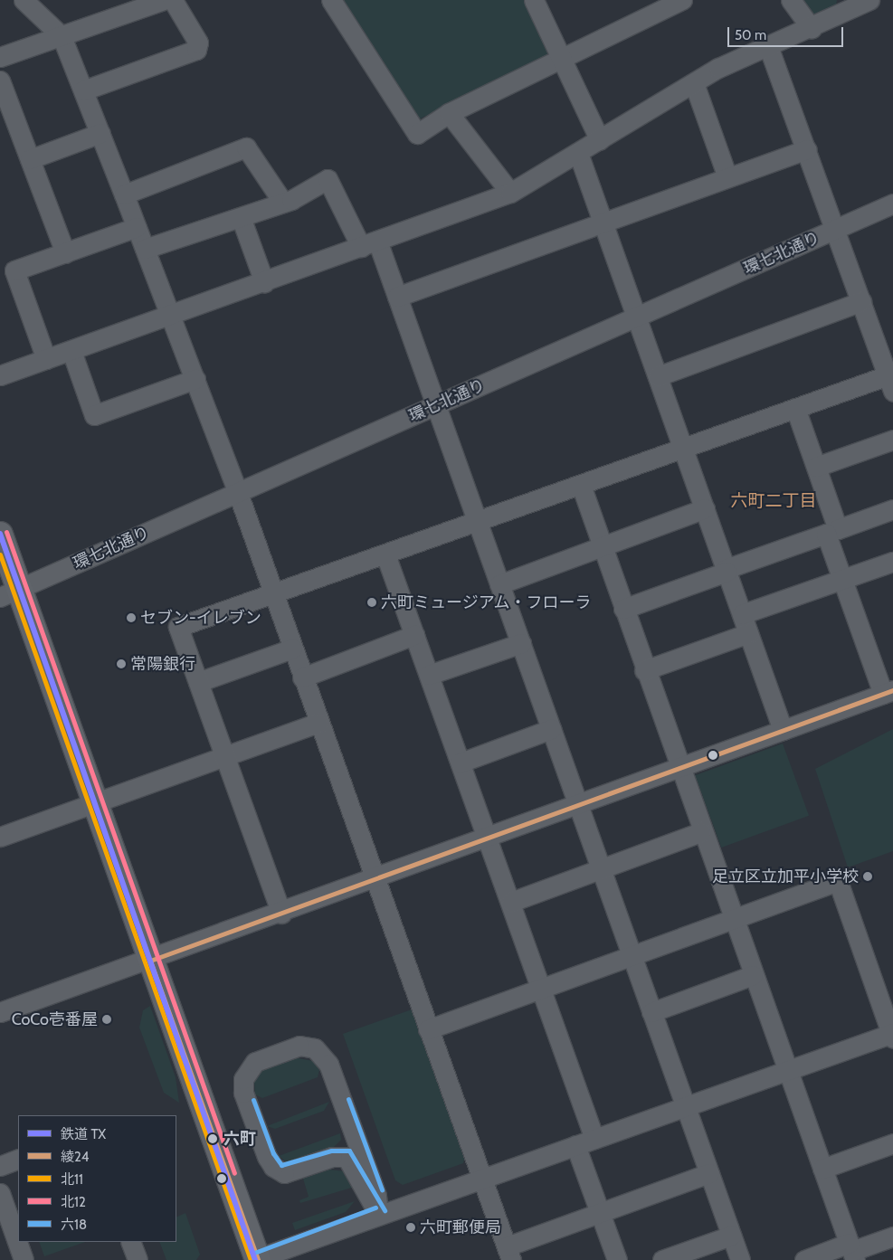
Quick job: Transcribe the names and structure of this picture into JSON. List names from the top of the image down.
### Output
{
  "streets": {
    "street": ["環七北通り"]
  },
  "districts": ["六町二丁目"],
  "places": [
    "六町ミュージアム・フローラ",
    "セブン-イレブン",
    "常陽銀行",
    "足立区立加平小学校",
    "CoCo壱番屋",
    "六町",
    "六町郵便局"
  ],
  "lines": [
    "transit line 北12",
    "rail line TX",
    "transit line 北11",
    "transit line 綾24",
    "transit line 六18"
  ],
  "legend": [
    "鉄道 TX",
    "綾24",
    "北11",
    "北12",
    "六18"
  ],
  "scale_bar": "50 m"
}
